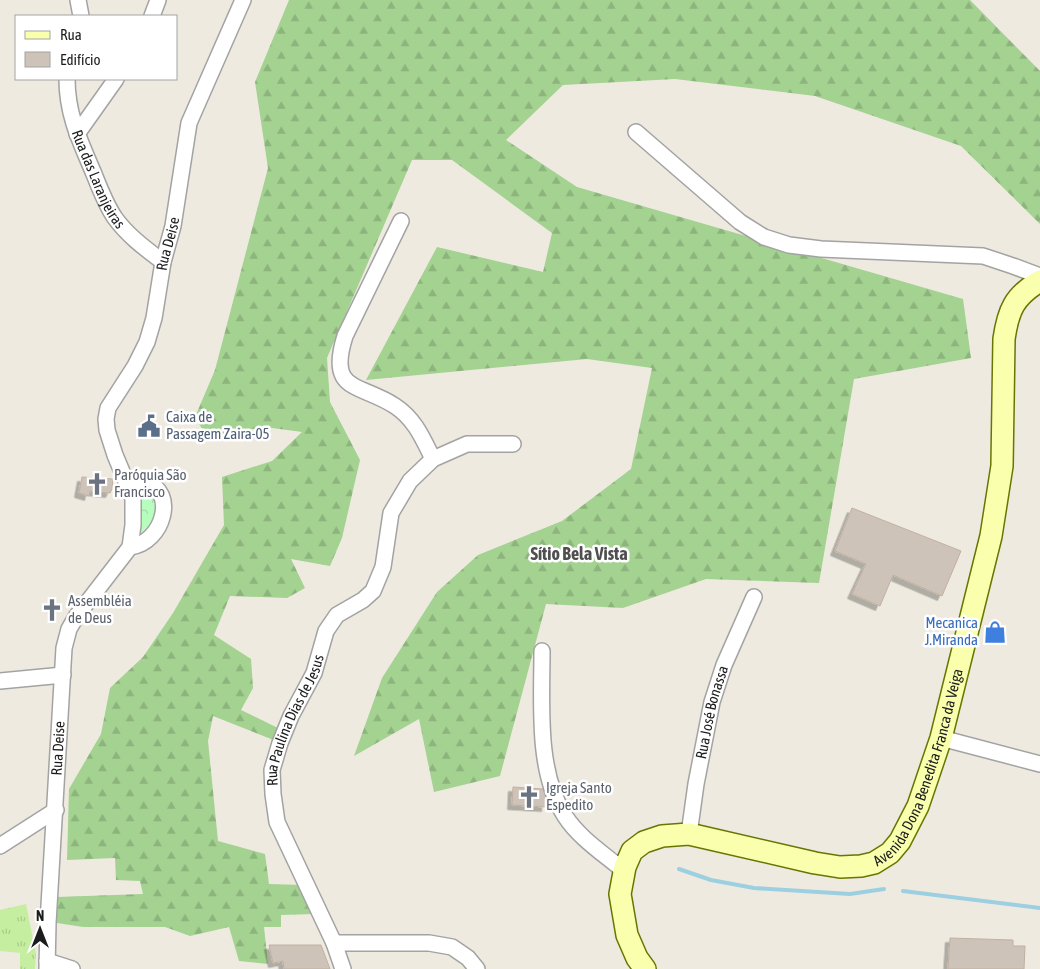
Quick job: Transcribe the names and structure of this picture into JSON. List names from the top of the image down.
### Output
{
  "streets": {
    "main road": ["Avenida Dona Benedita Franca da Veiga"],
    "street": [
      "Rua das Laranjeiras",
      "Rua Deise",
      "Rua José Bonassa",
      "Rua Paulina Dias de Jesus"
    ]
  },
  "crossings": [
    ["Rua das Laranjeiras", "Rua Deise"],
    ["Rua José Bonassa", "Avenida Dona Benedita Franca da Veiga"]
  ],
  "districts": ["Sítio Bela Vista"],
  "places": {
    "public building": ["Caixa de Passagem Zaira-05"],
    "church": ["Paróquia São Francisco", "Assembléia de Deus", "Igreja Santo Espedito"],
    "shop": ["Mecanica J.Miranda"]
  },
  "legend": ["Rua", "Edifício"],
  "north": "top"
}
